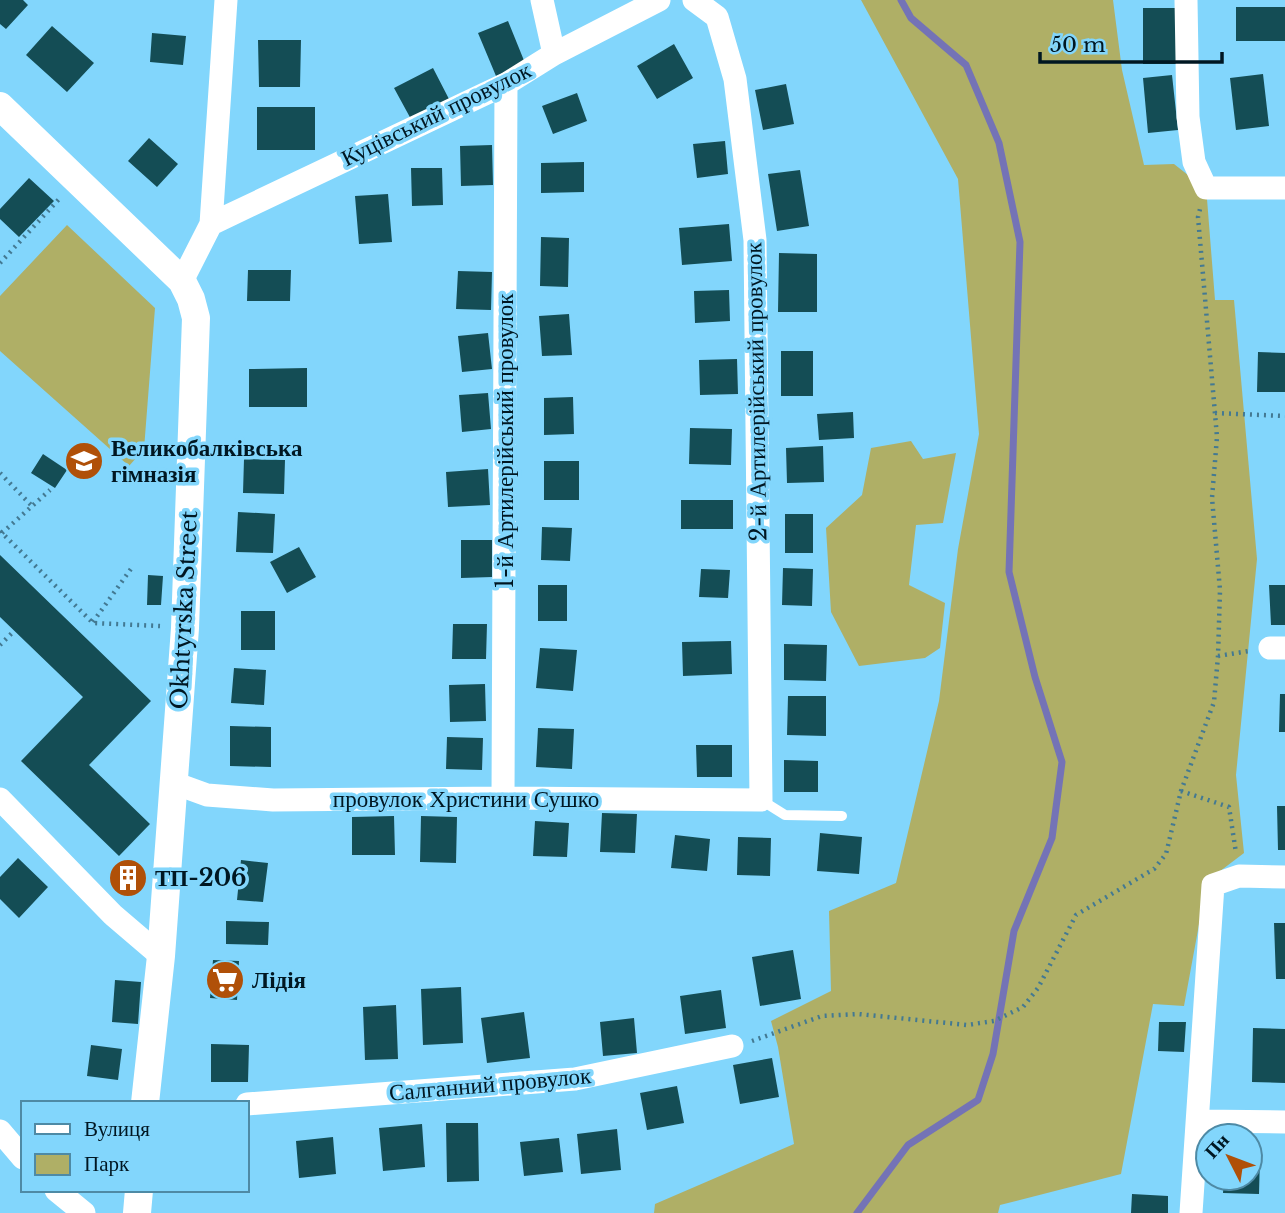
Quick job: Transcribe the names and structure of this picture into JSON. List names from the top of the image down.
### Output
{
  "streets": {
    "street": [
      "Куцівський провулок",
      "2-й Артилерійський провулок",
      "1-й Артилерійський провулок",
      "Okhtyrska Street",
      "провулок Христини Сушко",
      "Салганний провулок"
    ]
  },
  "crossings": [
    ["Куцівський провулок", "1-й Артилерійський провулок"],
    ["2-й Артилерійський провулок", "провулок Христини Сушко"],
    ["1-й Артилерійський провулок", "провулок Христини Сушко"],
    ["Okhtyrska Street", "провулок Христини Сушко"]
  ],
  "places": {
    "school or university": ["Великобалківська гімназія"],
    "building": ["ТП-206"],
    "supermarket": ["Лідія"]
  },
  "legend": ["Вулиця", "Парк"],
  "scale_bar": "50 m",
  "north": "top left"
}
